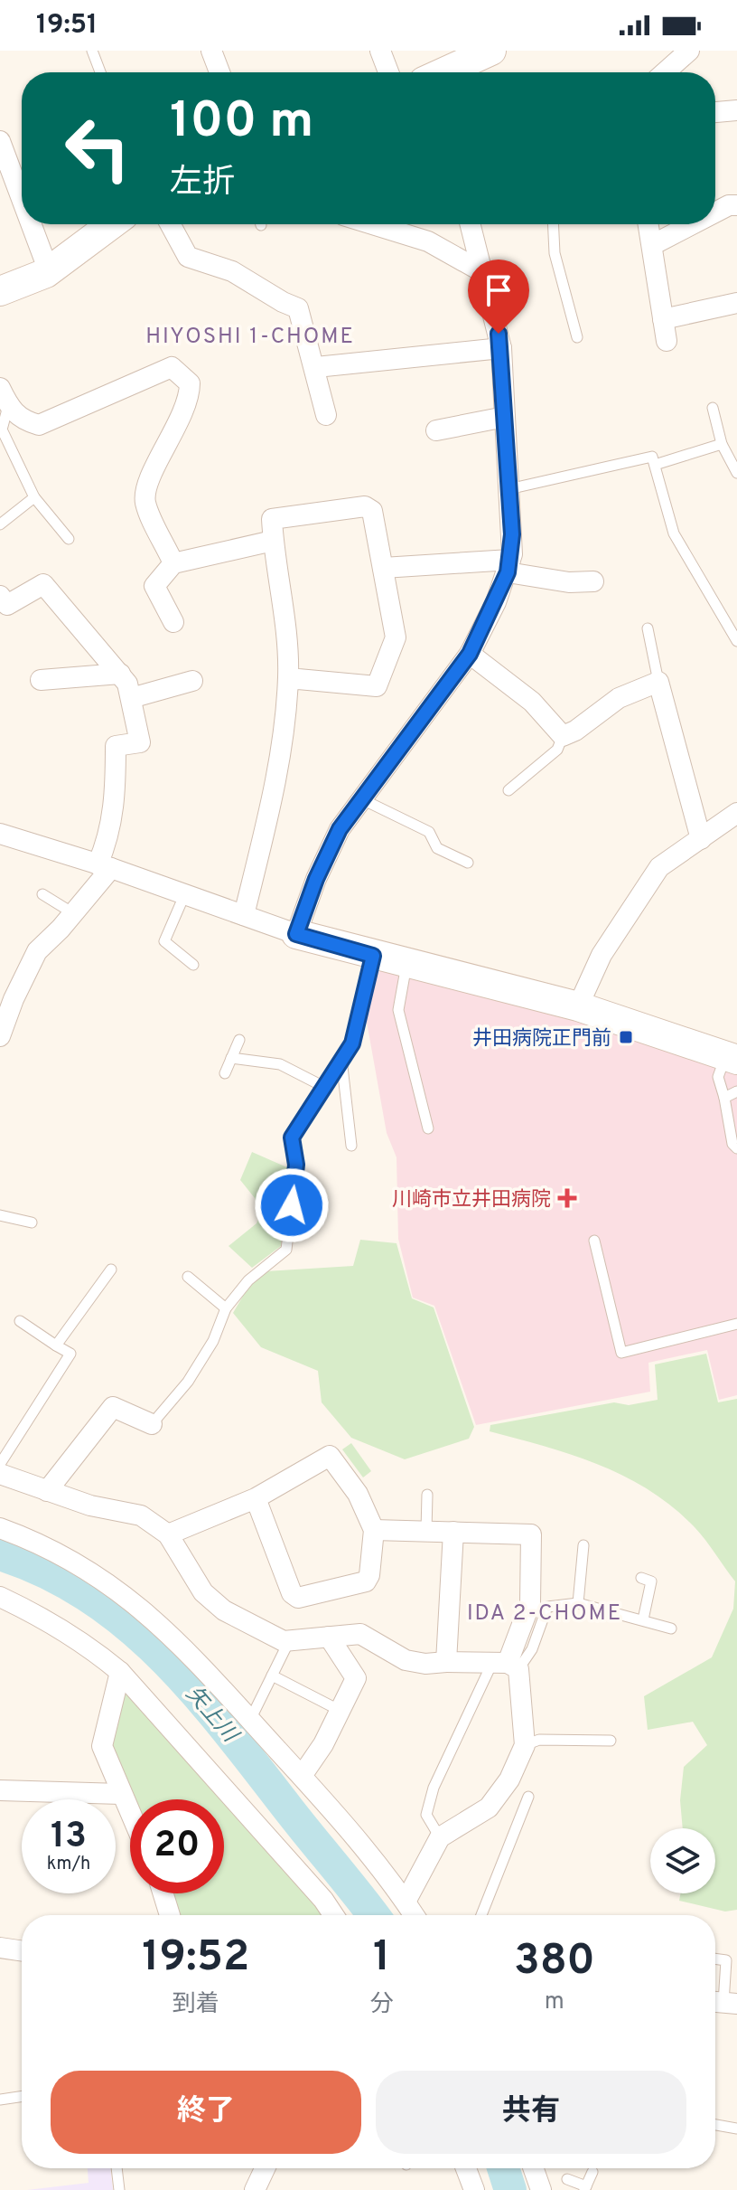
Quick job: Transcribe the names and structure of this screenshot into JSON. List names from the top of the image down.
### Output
{
  "districts": ["HIYOSHI 1-CHOME", "IDA 2-CHOME"],
  "water": ["矢上川"],
  "places": {
    "transit": ["井田病院正門前"],
    "health": ["川崎市立井田病院"]
  },
  "page": {
    "status": "19:51",
    "turn": ["100 m", "左折"],
    "speed": "13 km/h",
    "limit": "20",
    "eta": [
      "19:52",
      "到着",
      "1",
      "分",
      "380",
      "m"
    ],
    "buttons": ["終了", "共有"]
  }
}
